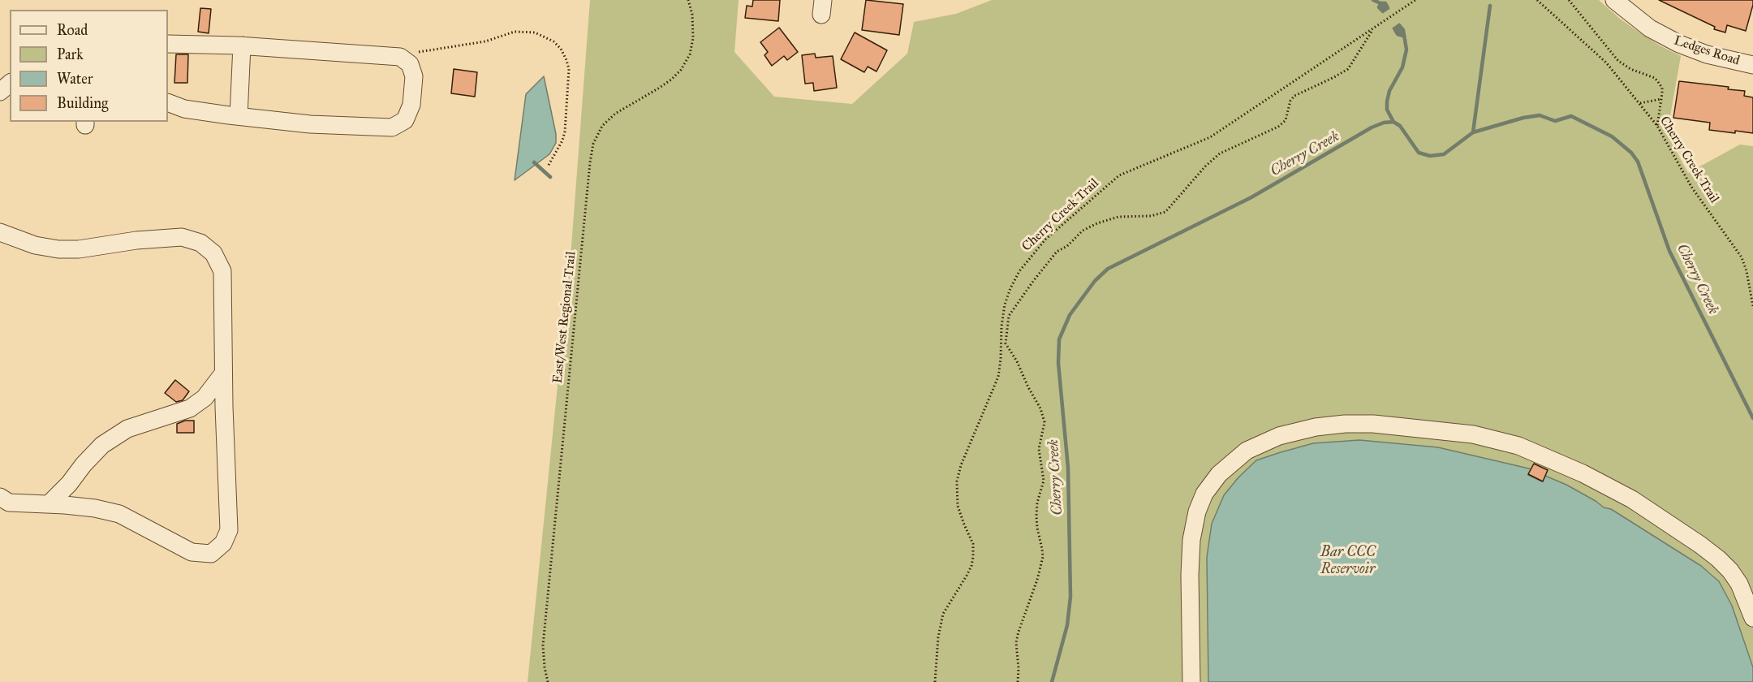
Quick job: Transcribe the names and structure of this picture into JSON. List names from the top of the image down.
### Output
{
  "streets": {
    "street": ["Ledges Road"],
    "path": ["Cherry Creek Trail", "East/West Regional Trail"]
  },
  "water": ["Cherry Creek", "Bar CCC Reservoir"],
  "legend": [
    "Road",
    "Park",
    "Water",
    "Building"
  ]
}
